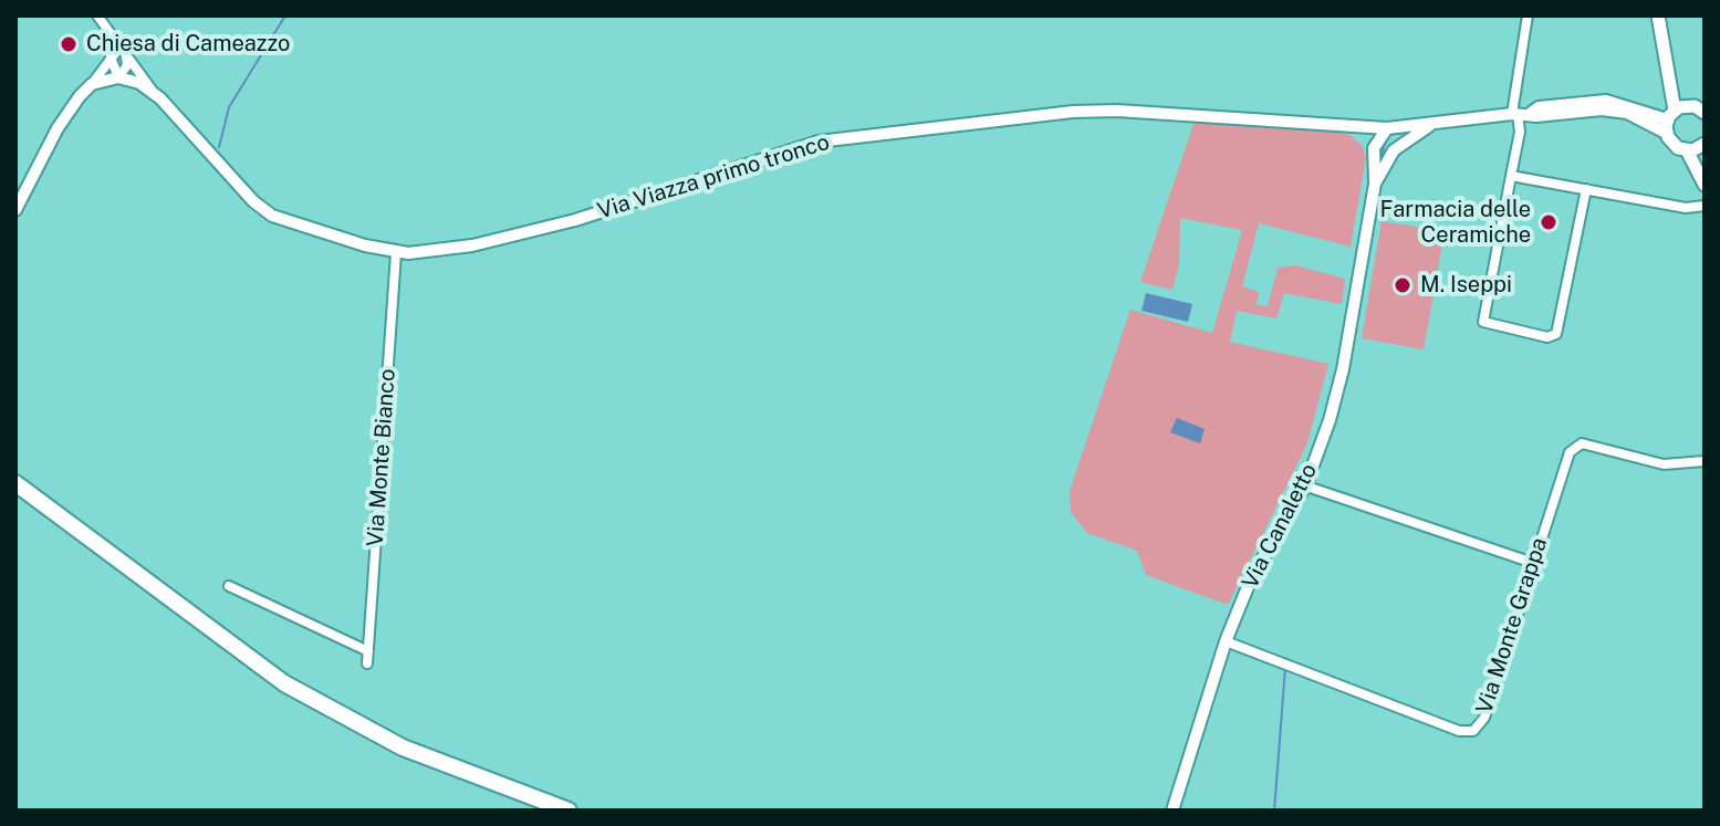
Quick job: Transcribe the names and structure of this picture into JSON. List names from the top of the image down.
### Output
{
  "streets": {
    "street": [
      "Via Viazza primo tronco",
      "Via Monte Bianco",
      "Via Canaletto",
      "Via Monte Grappa"
    ]
  },
  "crossings": [
    ["Via Viazza primo tronco", "Via Monte Bianco"],
    ["Via Viazza primo tronco", "Via Canaletto"],
    ["Via Canaletto", "Via Monte Grappa"]
  ],
  "places": ["Chiesa di Cameazzo", "Farmacia delle Ceramiche", "M. Iseppi"]
}
